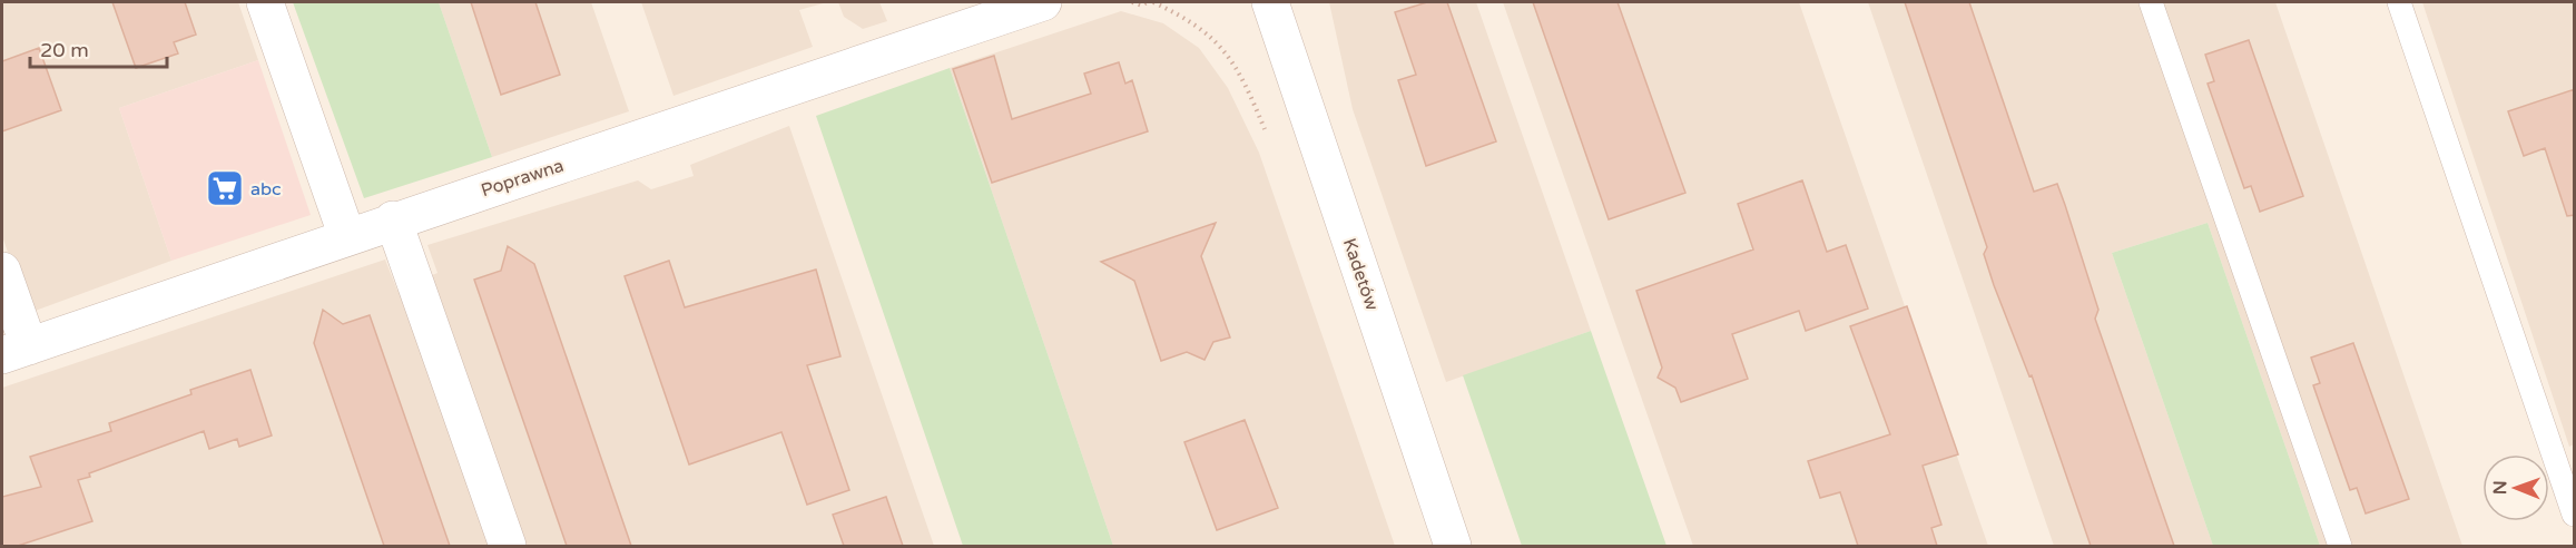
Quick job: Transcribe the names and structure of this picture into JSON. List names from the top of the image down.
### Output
{
  "streets": {
    "street": ["Poprawna", "Kadetów"]
  },
  "places": {
    "supermarket": ["abc"]
  },
  "scale_bar": "20 m",
  "north": "left"
}
